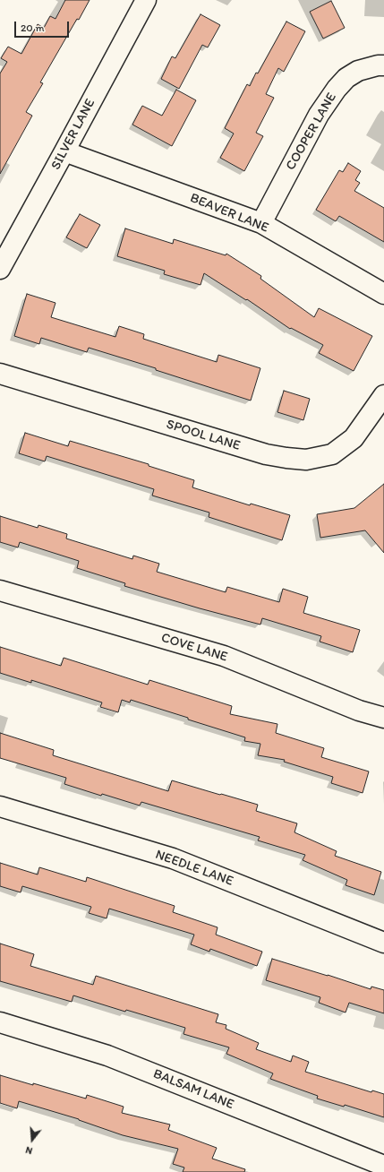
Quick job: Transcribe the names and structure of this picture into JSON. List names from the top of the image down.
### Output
{
  "streets": {
    "street": [
      "COOPER LANE",
      "SILVER LANE",
      "BEAVER LANE",
      "SPOOL LANE",
      "COVE LANE",
      "NEEDLE LANE",
      "BALSAM LANE"
    ]
  },
  "crossings": [
    ["COOPER LANE", "BEAVER LANE"],
    ["SILVER LANE", "BEAVER LANE"]
  ],
  "scale_bar": "20 m",
  "north": "bottom"
}
